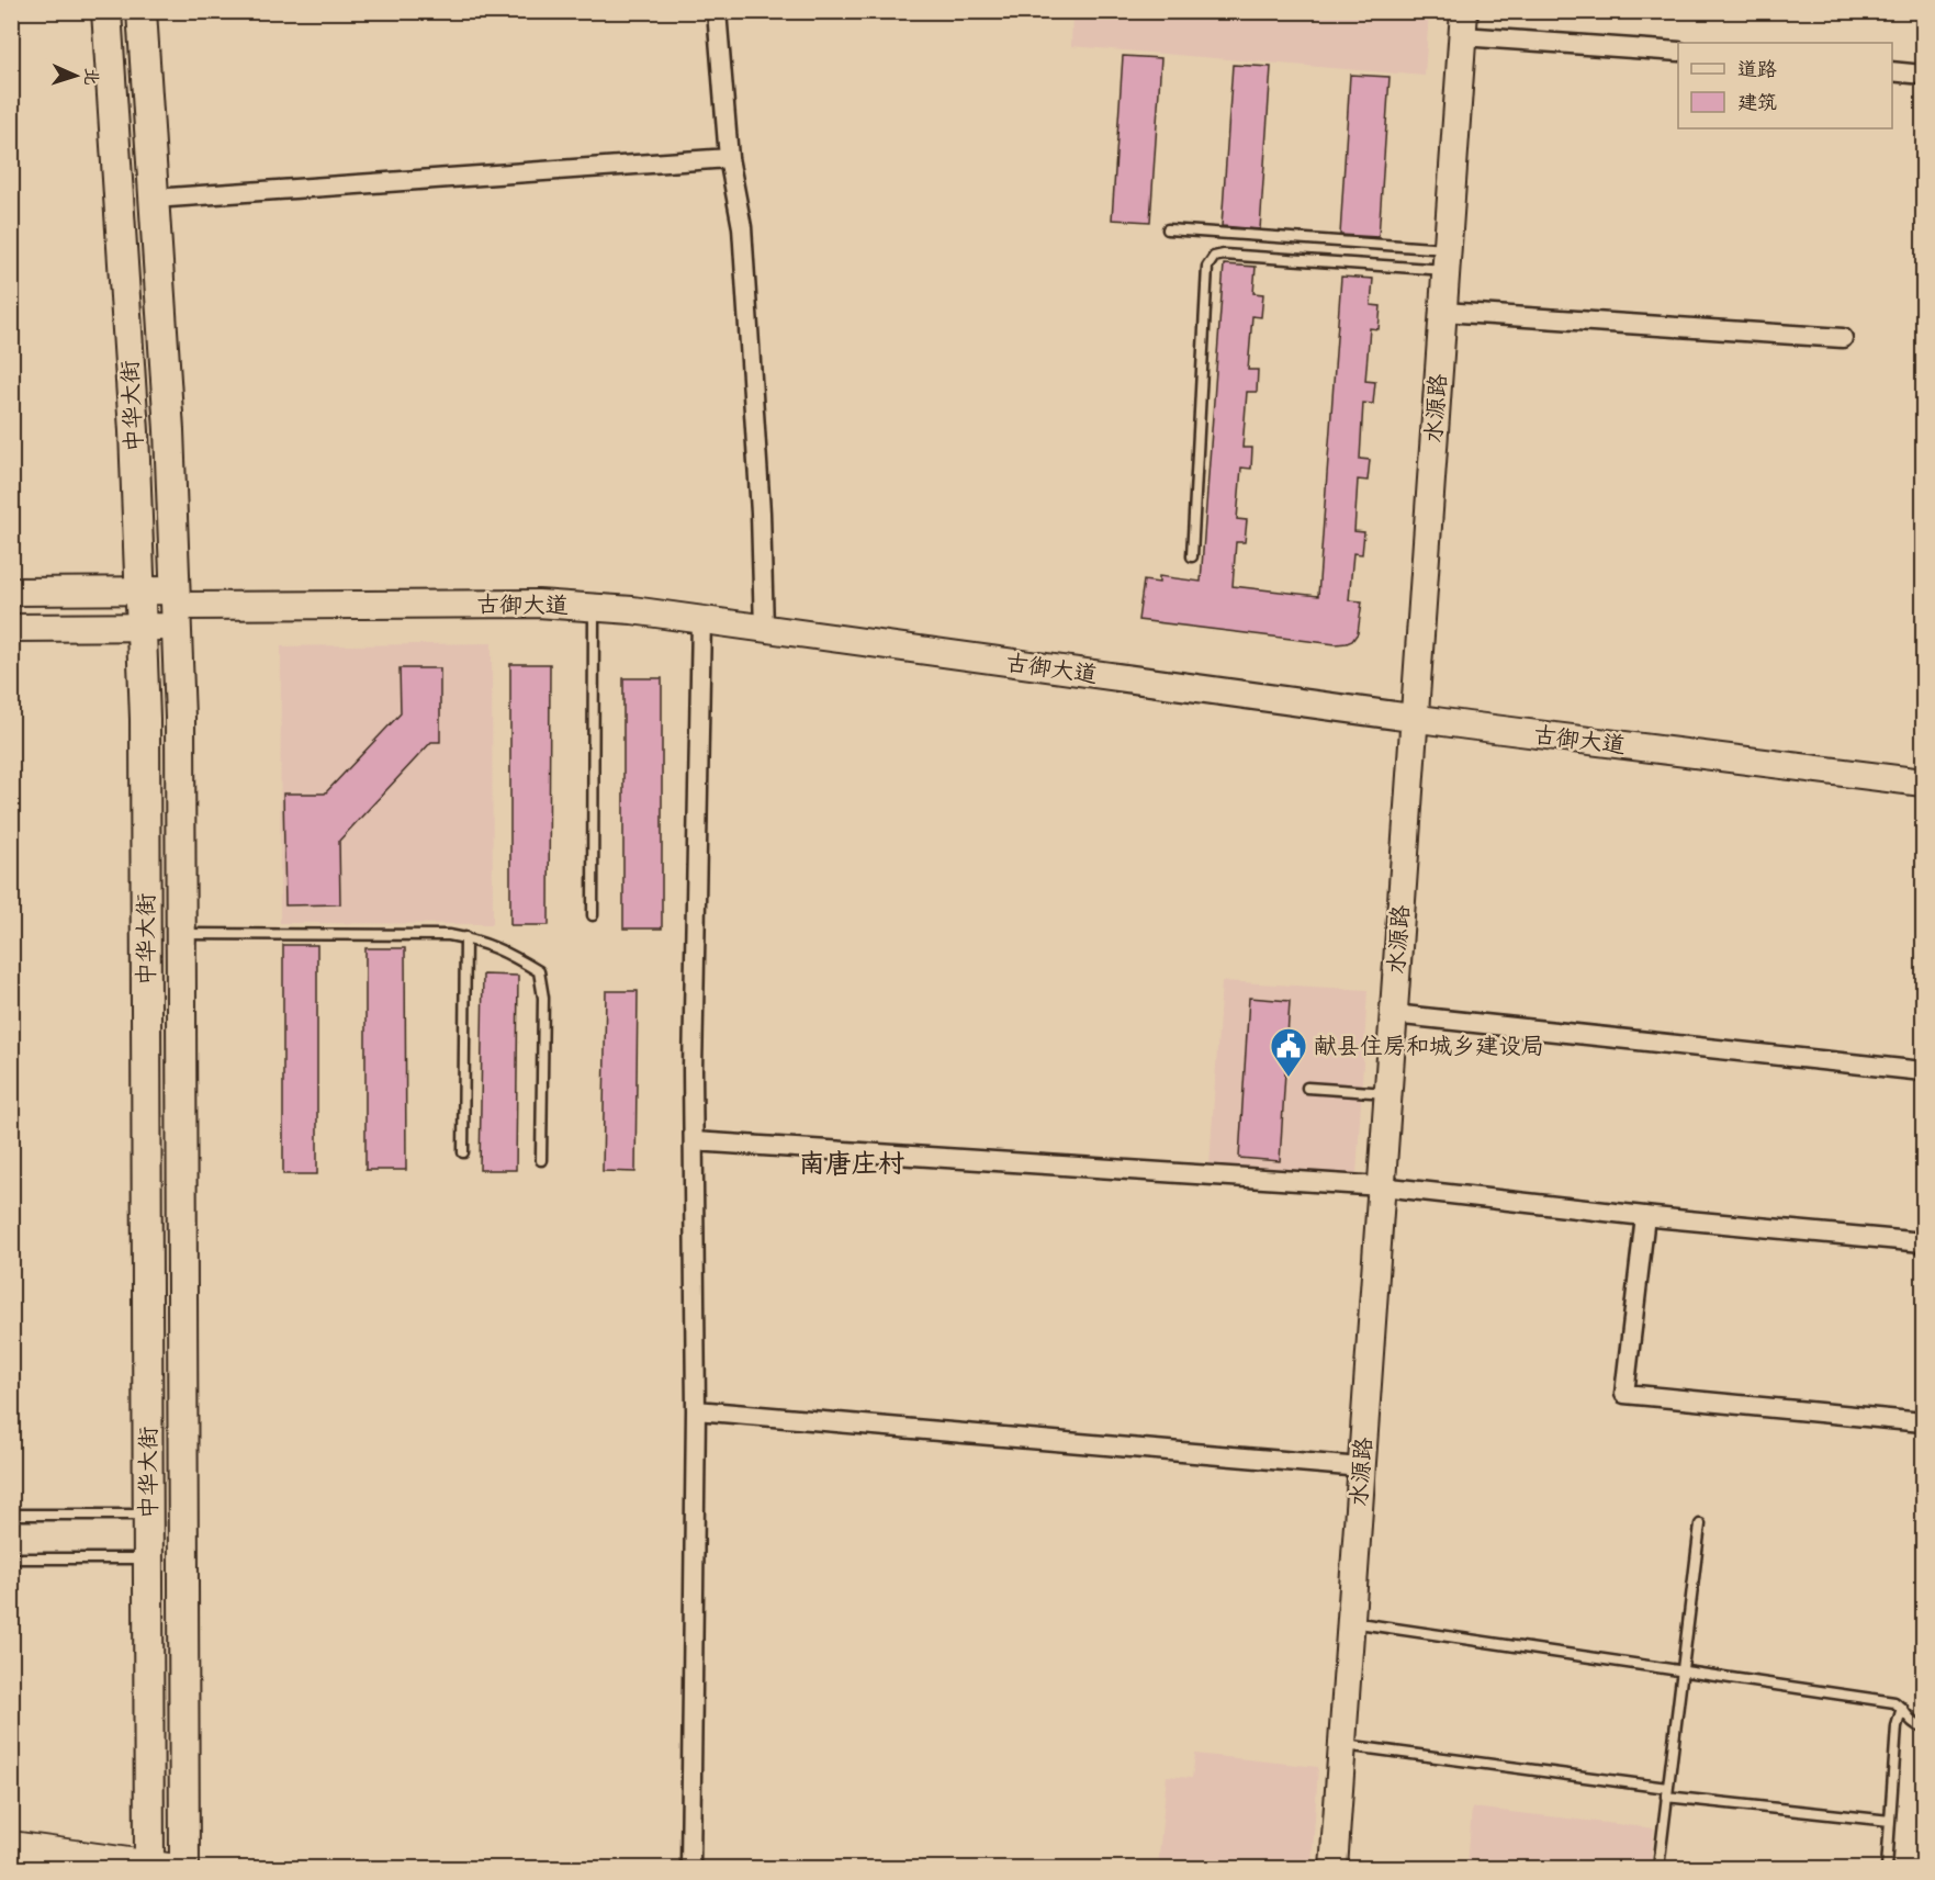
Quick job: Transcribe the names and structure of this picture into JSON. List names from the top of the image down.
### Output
{
  "streets": {
    "main road": ["中华大街"],
    "street": ["水源路", "古御大道"]
  },
  "crossings": [
    ["中华大街", "古御大道"],
    ["水源路", "古御大道"]
  ],
  "districts": ["南唐庄村"],
  "places": {
    "public building": ["献县住房和城乡建设局"]
  },
  "legend": ["道路", "建筑"],
  "north": "right"
}
